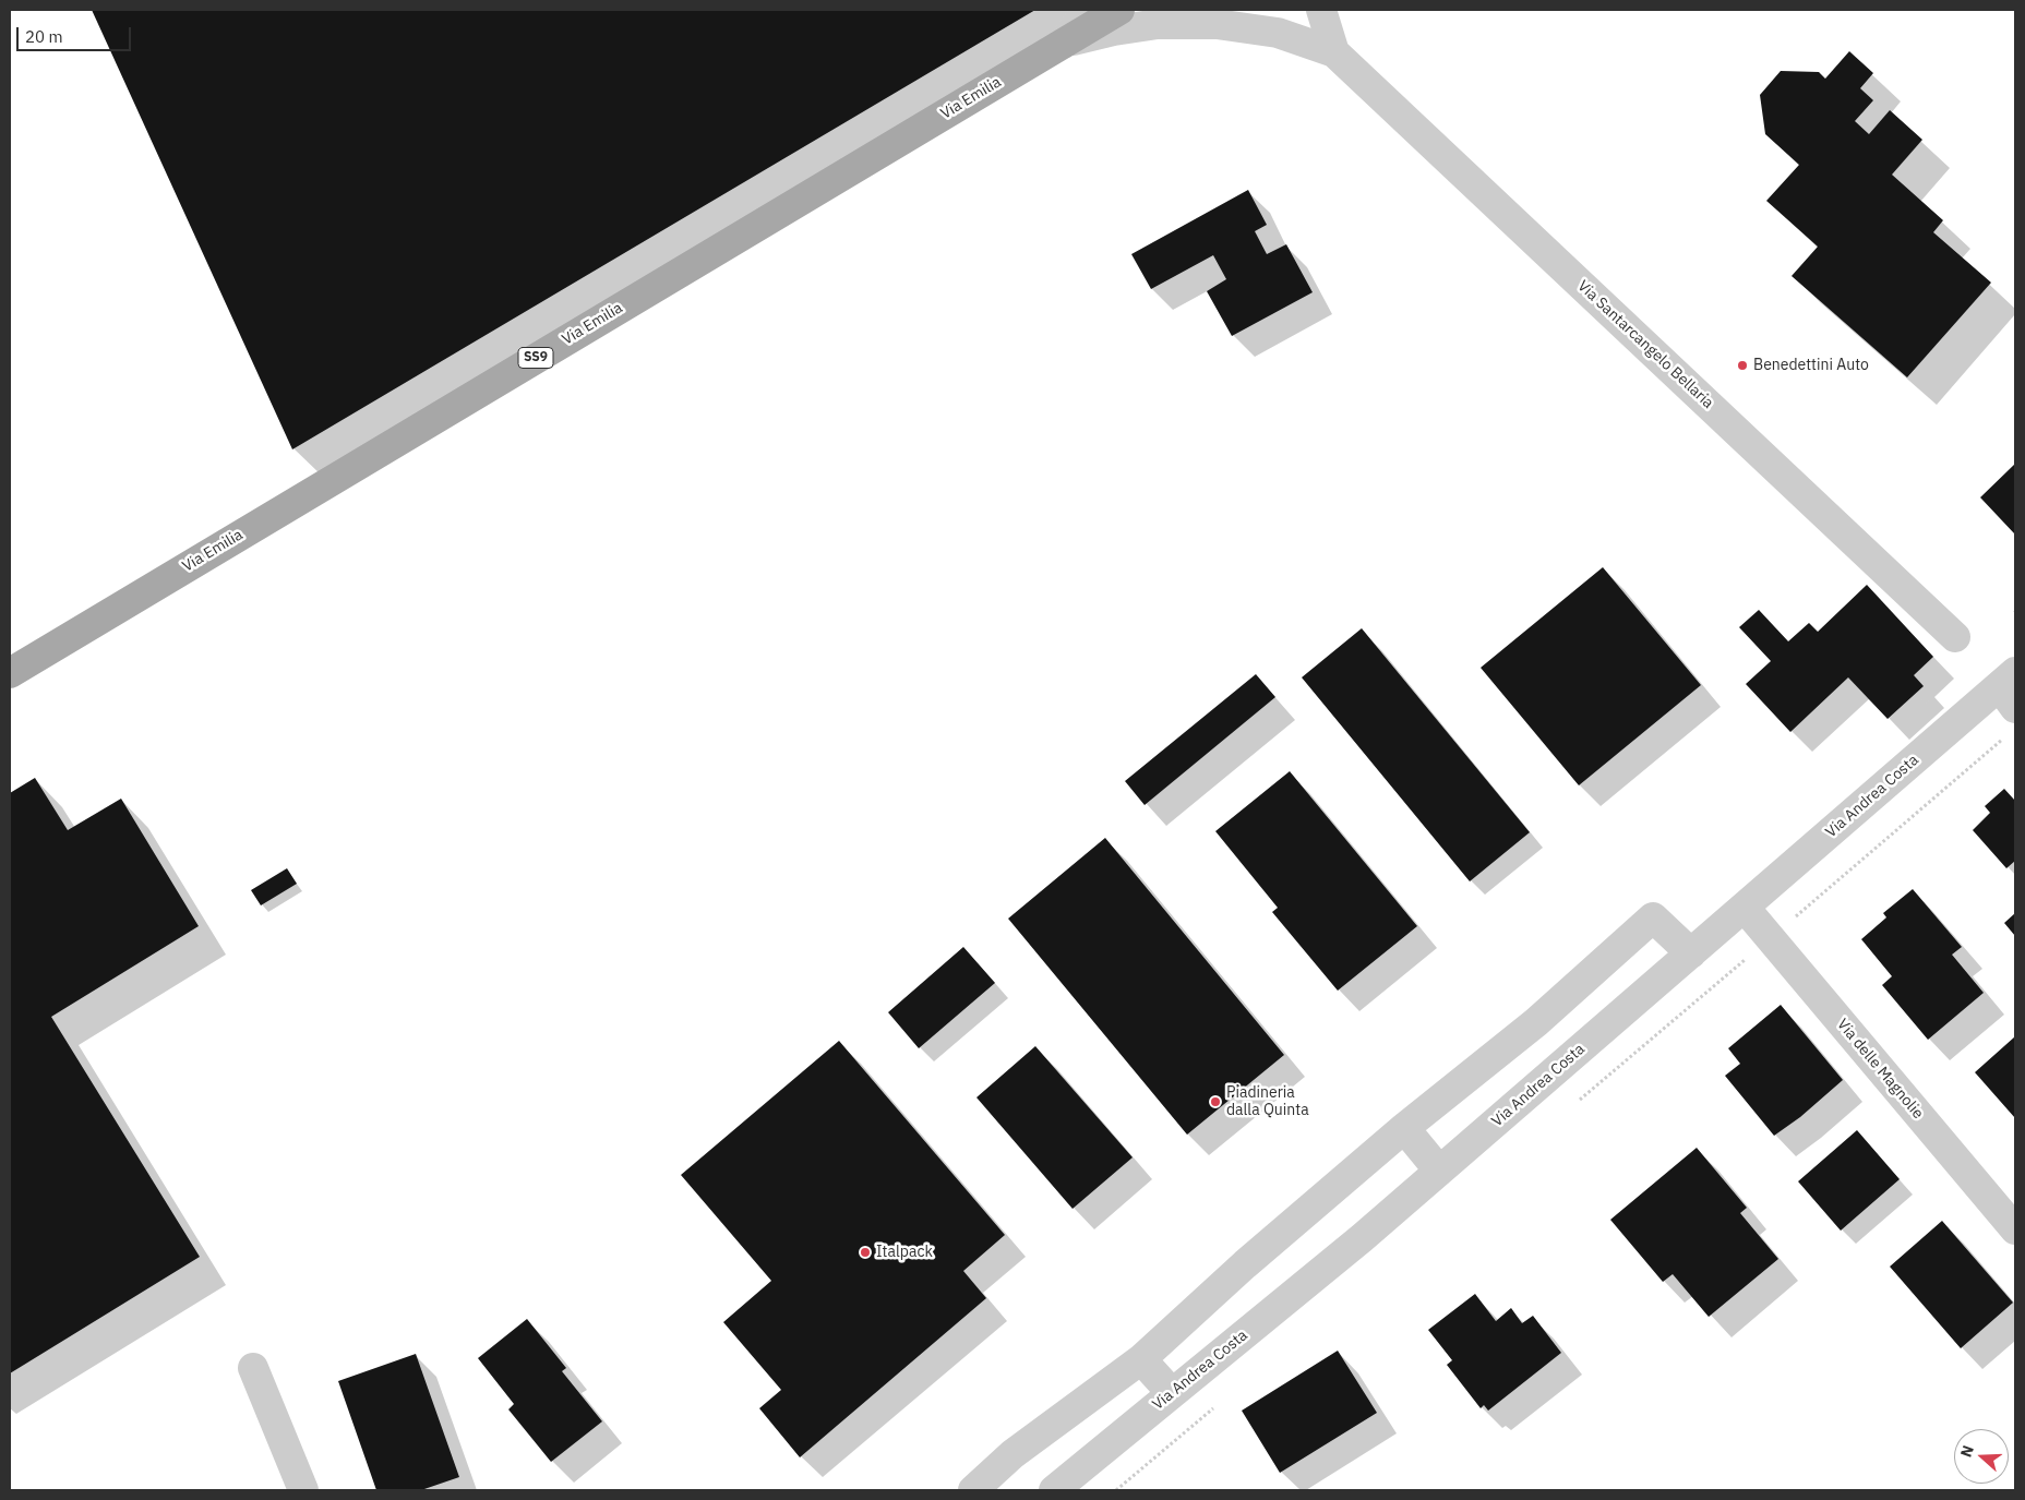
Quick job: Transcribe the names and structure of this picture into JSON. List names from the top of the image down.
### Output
{
  "streets": {
    "main road": ["Via Emilia", "SS9"],
    "street": ["Via Santarcangelo Bellaria", "Via Andrea Costa", "Via delle Magnolie"]
  },
  "crossings": [
    ["Via Emilia", "Via Santarcangelo Bellaria"],
    ["Via Andrea Costa", "Via delle Magnolie"]
  ],
  "places": ["Benedettini Auto", "Piadineria dalla Quinta", "Italpack"],
  "scale_bar": "20 m",
  "north": "left"
}
